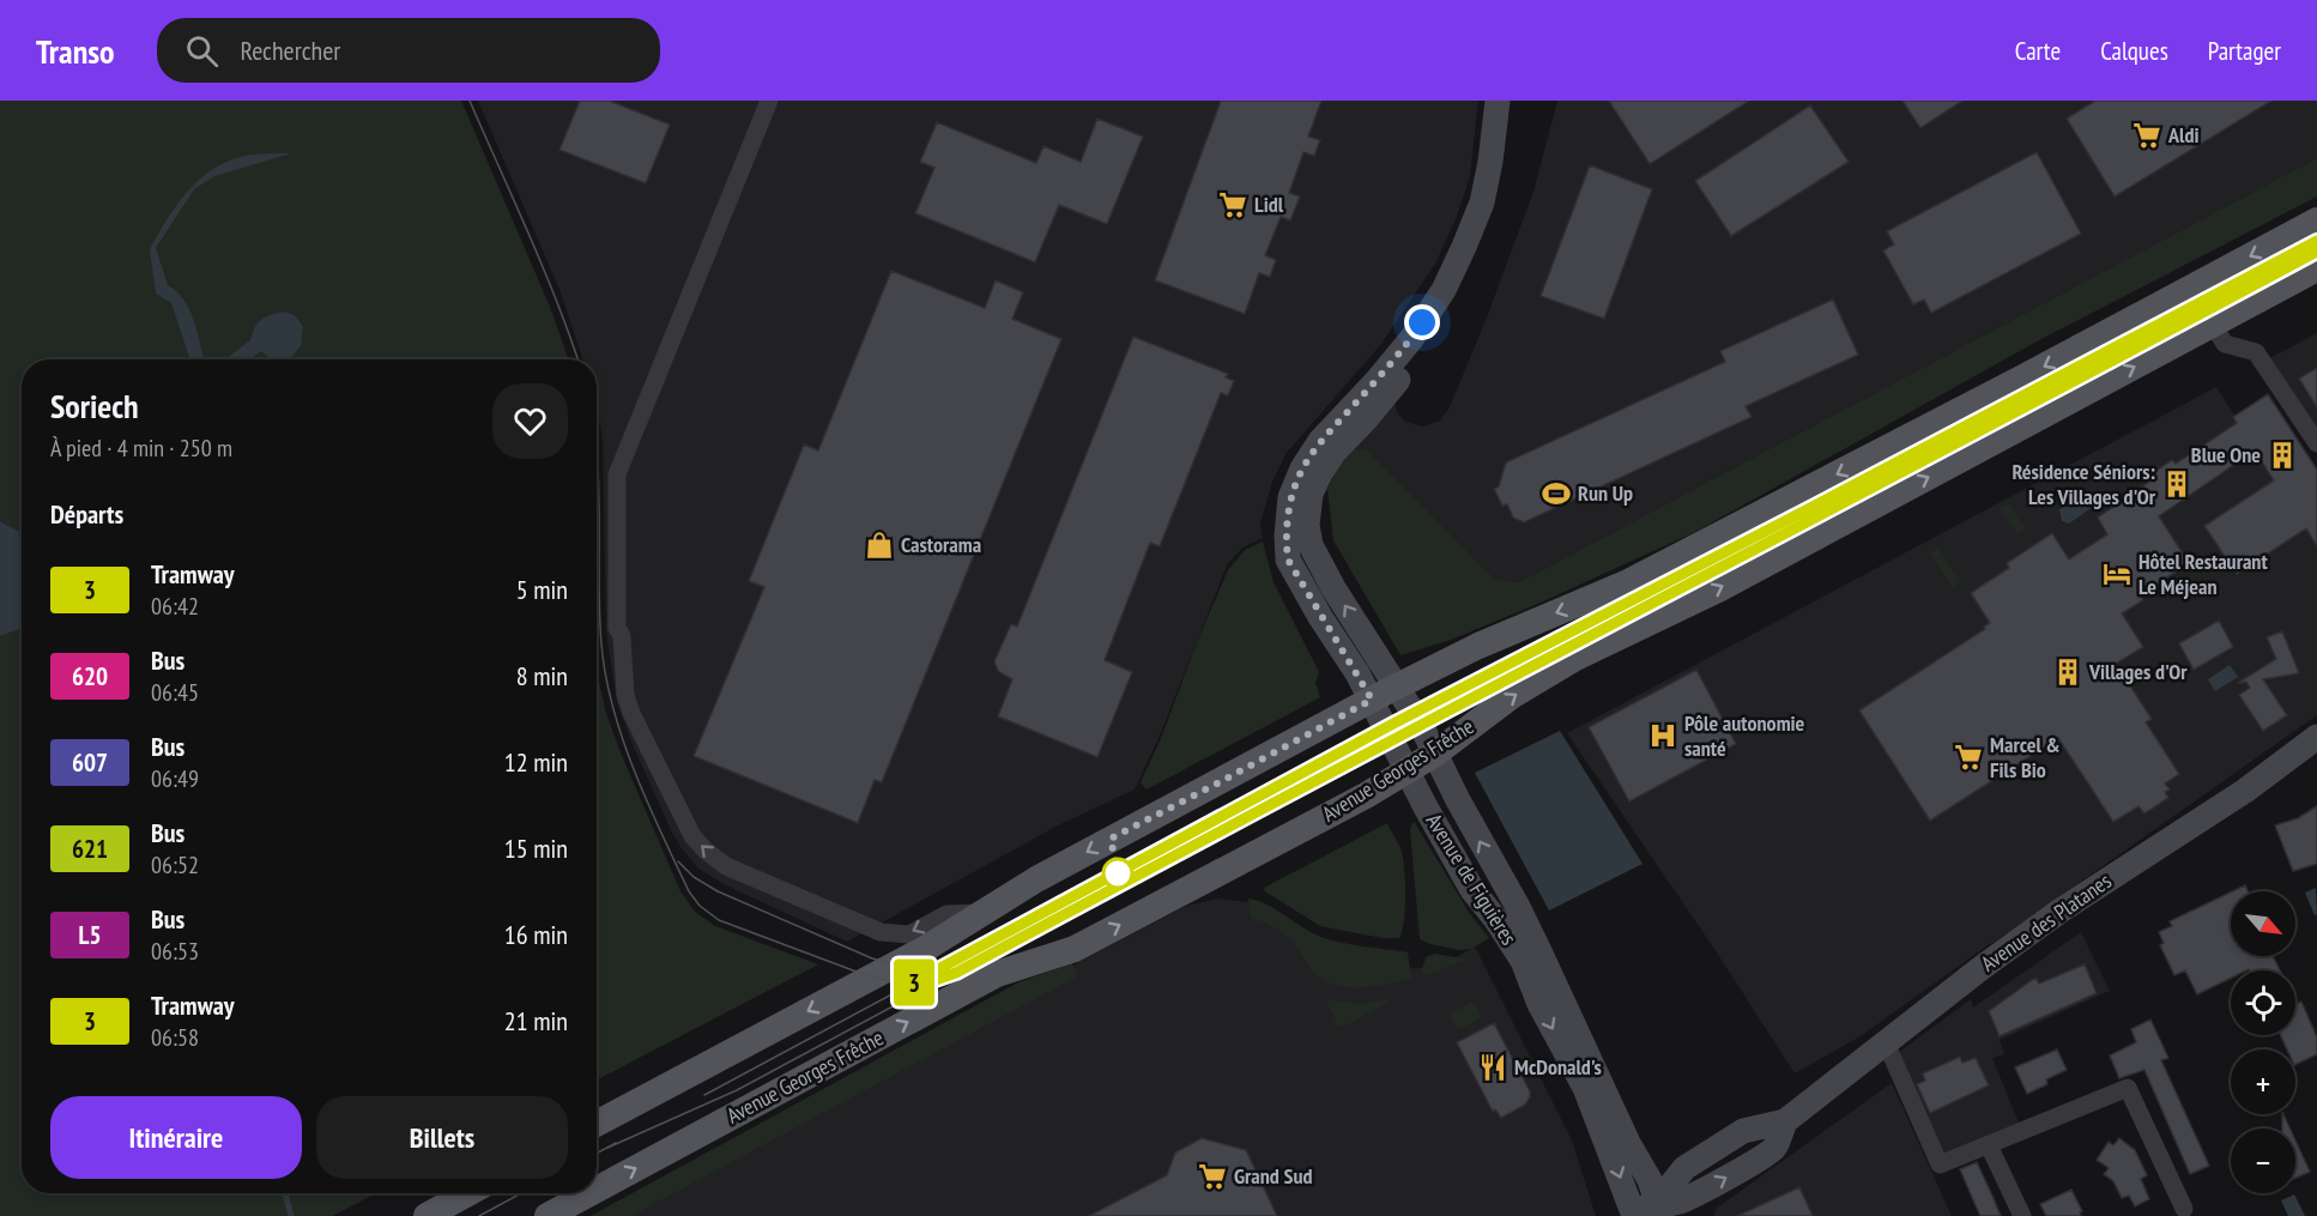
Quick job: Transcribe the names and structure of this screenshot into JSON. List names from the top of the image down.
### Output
{
  "streets": {
    "main road": ["Avenue Georges Frêche", "Avenue de Figuières", "Avenue des Platanes"]
  },
  "crossings": [
    ["Avenue Georges Frêche", "Avenue de Figuières"],
    ["Avenue de Figuières", "Avenue des Platanes"]
  ],
  "places": {
    "supermarket": [
      "Aldi",
      "Lidl",
      "Marcel & Fils Bio",
      "Grand Sud"
    ],
    "building": ["Blue One", "Résidence Séniors: Les Villages d'Or", "Villages d'Or"],
    "sports": ["Run Up"],
    "shop": ["Castorama"],
    "hotel": ["Hôtel Restaurant Le Méjean"],
    "hospital": ["Pôle autonomie santé"],
    "restaurant": ["McDonald's"]
  },
  "lines": ["tram line 3"],
  "north": "bottom right",
  "page": {
    "header": "Transo",
    "search": "Rechercher",
    "nav": ["Carte", "Calques", "Partager"],
    "on_map": "3",
    "heading": [
      ["Soriech", "À pied · 4 min · 250 m"],
      "Départs"
    ],
    "list": [
      {
        "mark": "3",
        "name": "Tramway",
        "note": "06:42",
        "value": "5 min"
      },
      {
        "mark": "620",
        "name": "Bus",
        "note": "06:45",
        "value": "8 min"
      },
      {
        "mark": "607",
        "name": "Bus",
        "note": "06:49",
        "value": "12 min"
      },
      {
        "mark": "621",
        "name": "Bus",
        "note": "06:52",
        "value": "15 min"
      },
      {
        "mark": "L5",
        "name": "Bus",
        "note": "06:53",
        "value": "16 min"
      },
      {
        "mark": "3",
        "name": "Tramway",
        "note": "06:58",
        "value": "21 min"
      }
    ],
    "map_buttons": ["+", "−"],
    "buttons": ["Itinéraire", "Billets"]
  }
}
